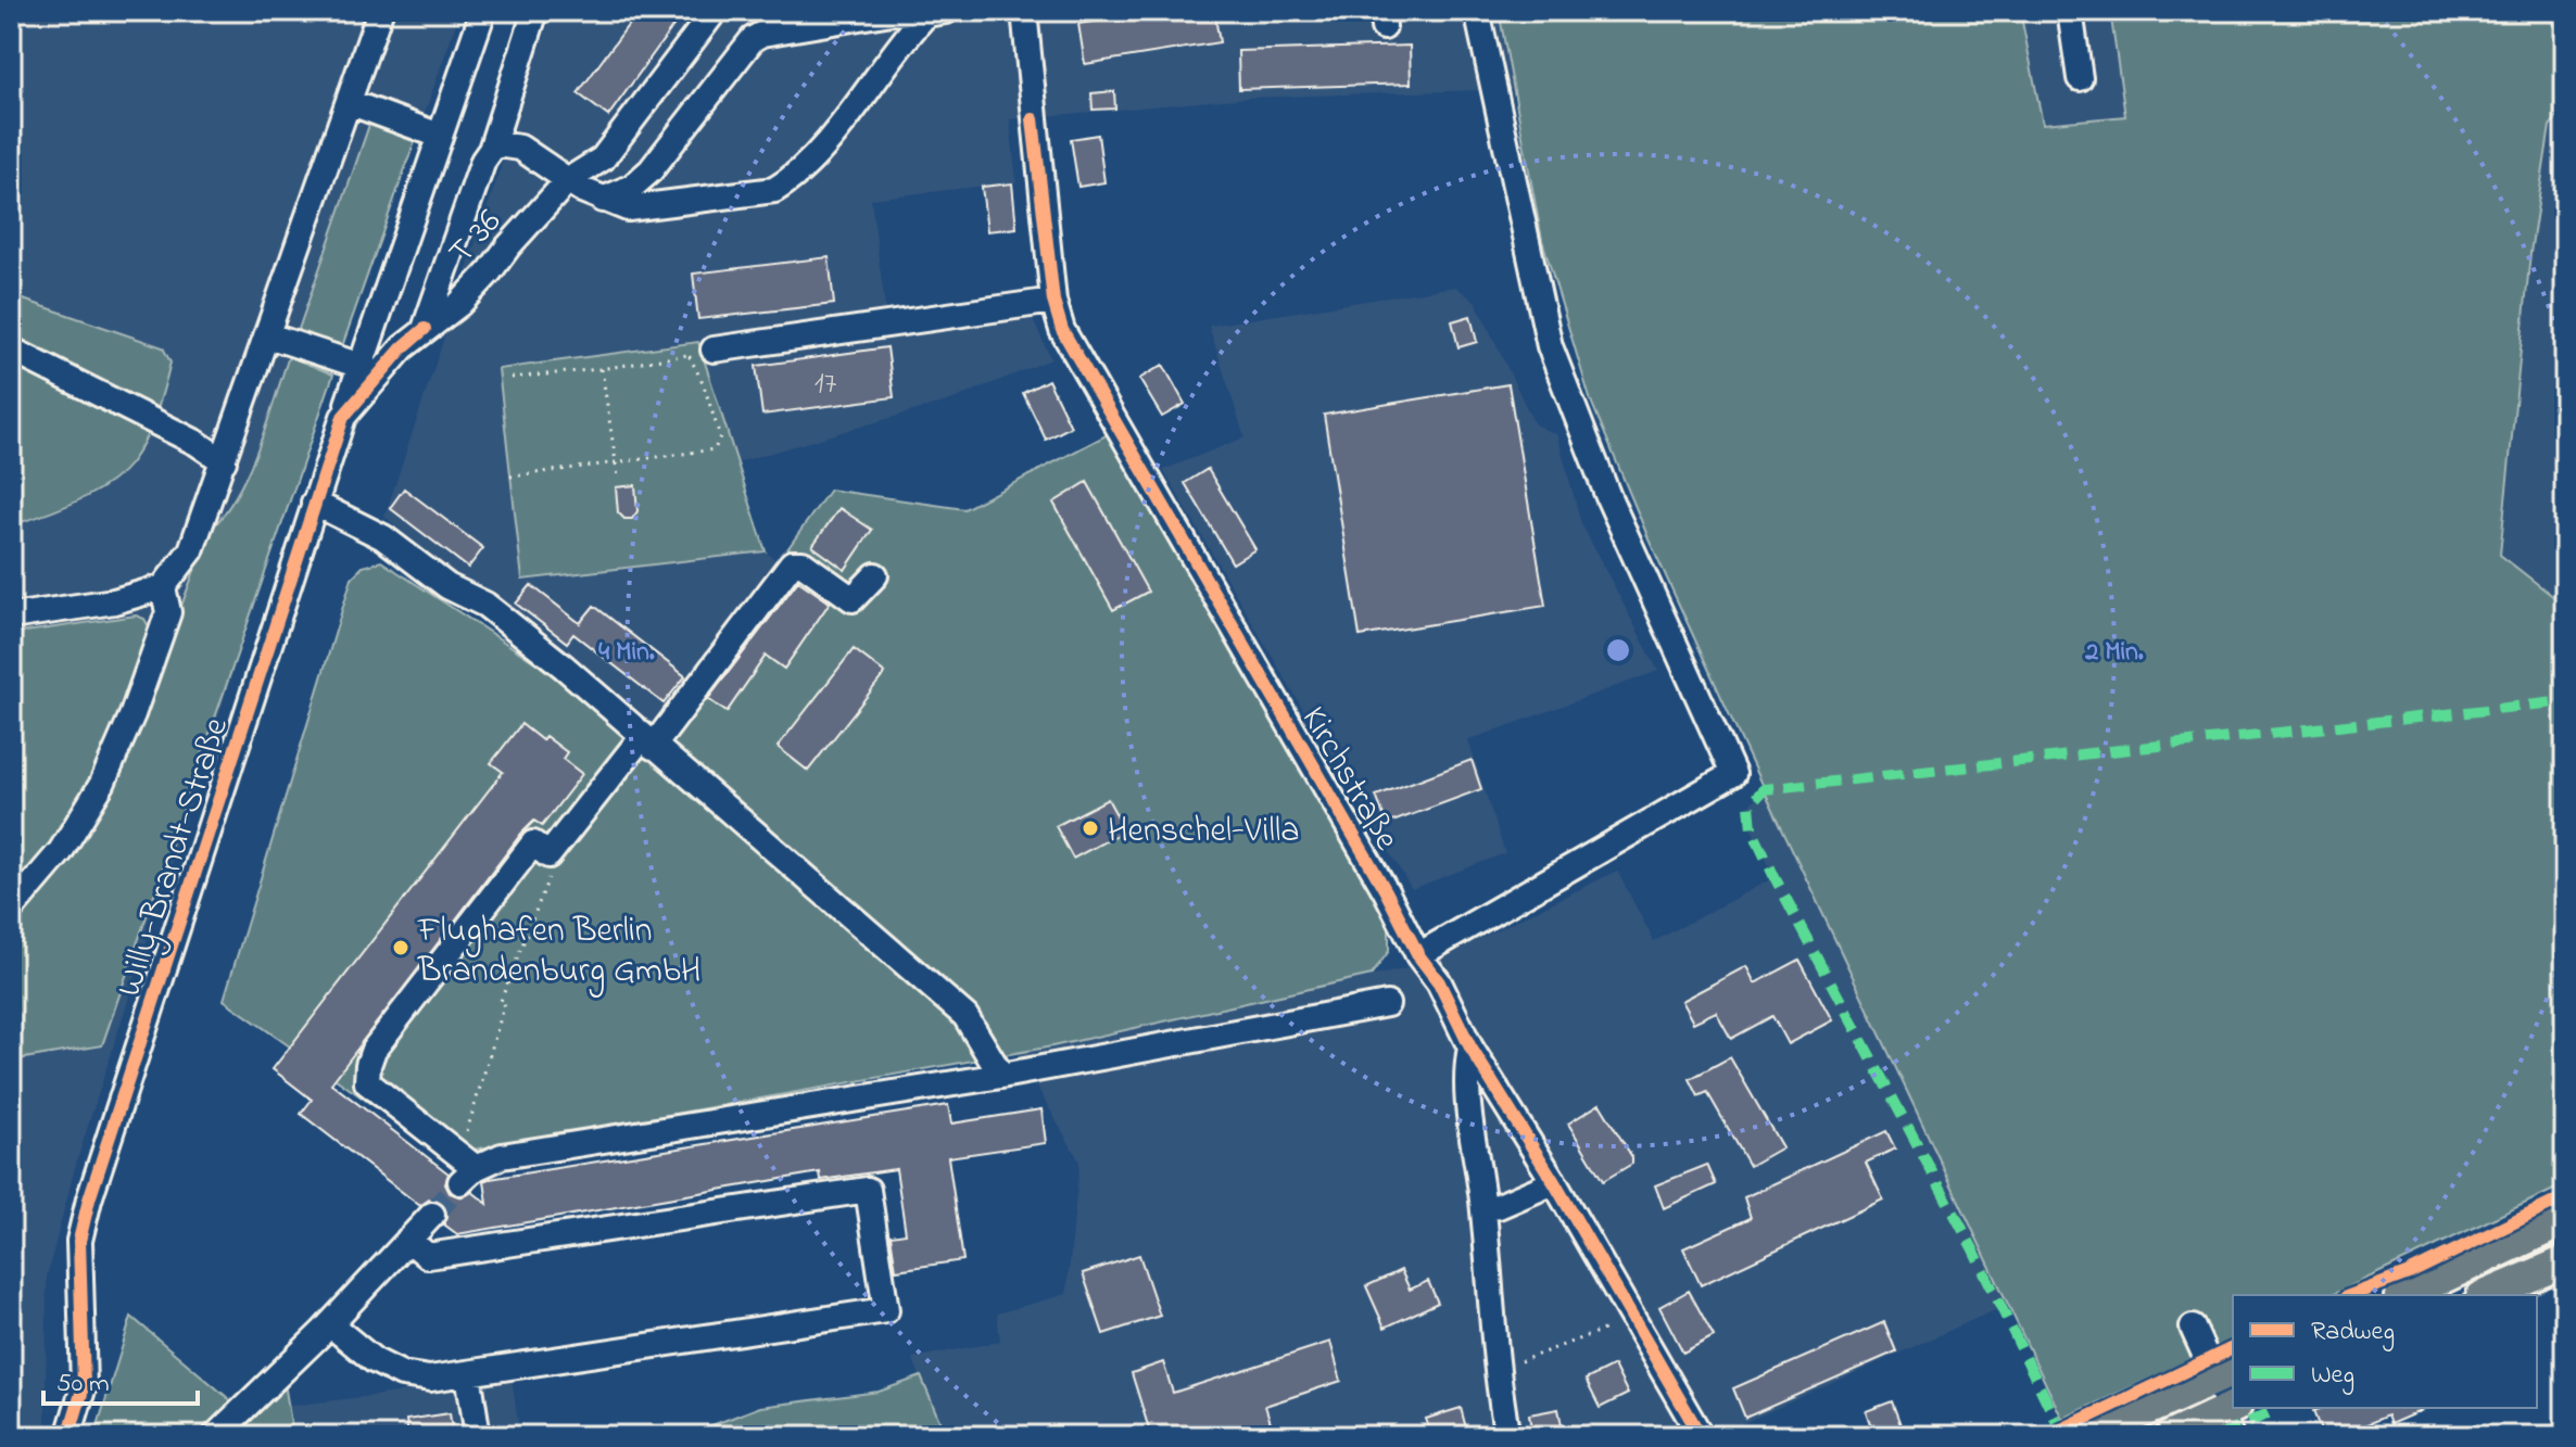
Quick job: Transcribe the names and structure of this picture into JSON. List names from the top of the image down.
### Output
{
  "streets": {
    "street": ["T 36", "Kirchstraße", "Willy-Brandt-Straße"]
  },
  "crossings": [
    ["T 36", "Willy-Brandt-Straße"]
  ],
  "places": ["Henschel-Villa", "Flughafen Berlin Brandenburg GmbH"],
  "house_numbers": ["17"],
  "legend": ["Radweg", "Weg"],
  "scale_bar": "50 m",
  "rings": ["2 Min.", "4 Min."]
}
